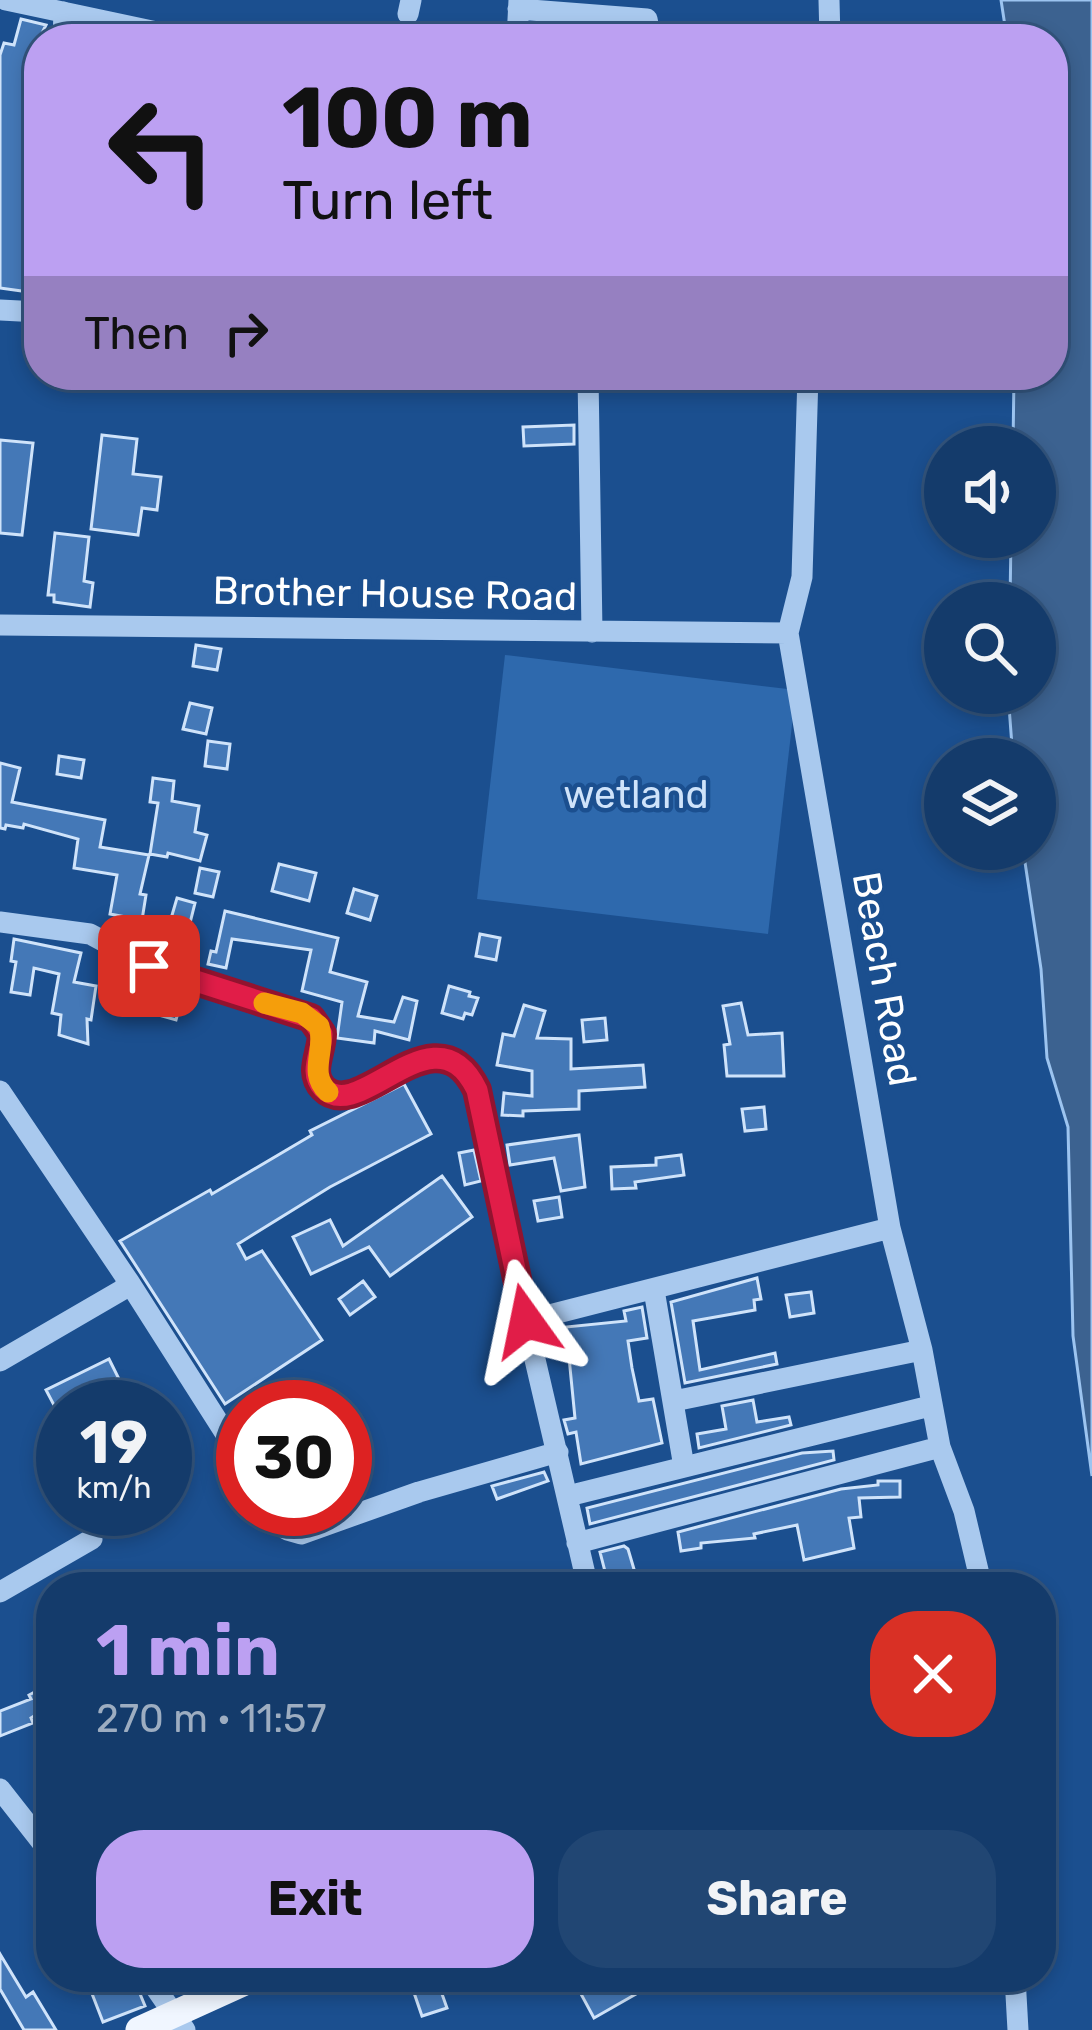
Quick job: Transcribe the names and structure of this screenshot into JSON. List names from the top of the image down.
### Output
{
  "streets": {
    "street": ["Brother House Road", "Beach Road"]
  },
  "crossings": [
    ["Brother House Road", "Beach Road"]
  ],
  "parks": ["wetland"],
  "page": {
    "turn": ["100 m", "Turn left"],
    "then": "Then",
    "speed": "19 km/h",
    "limit": "30",
    "heading": ["1 min", "270 m · 11:57"],
    "buttons": ["Exit", "Share"]
  }
}
